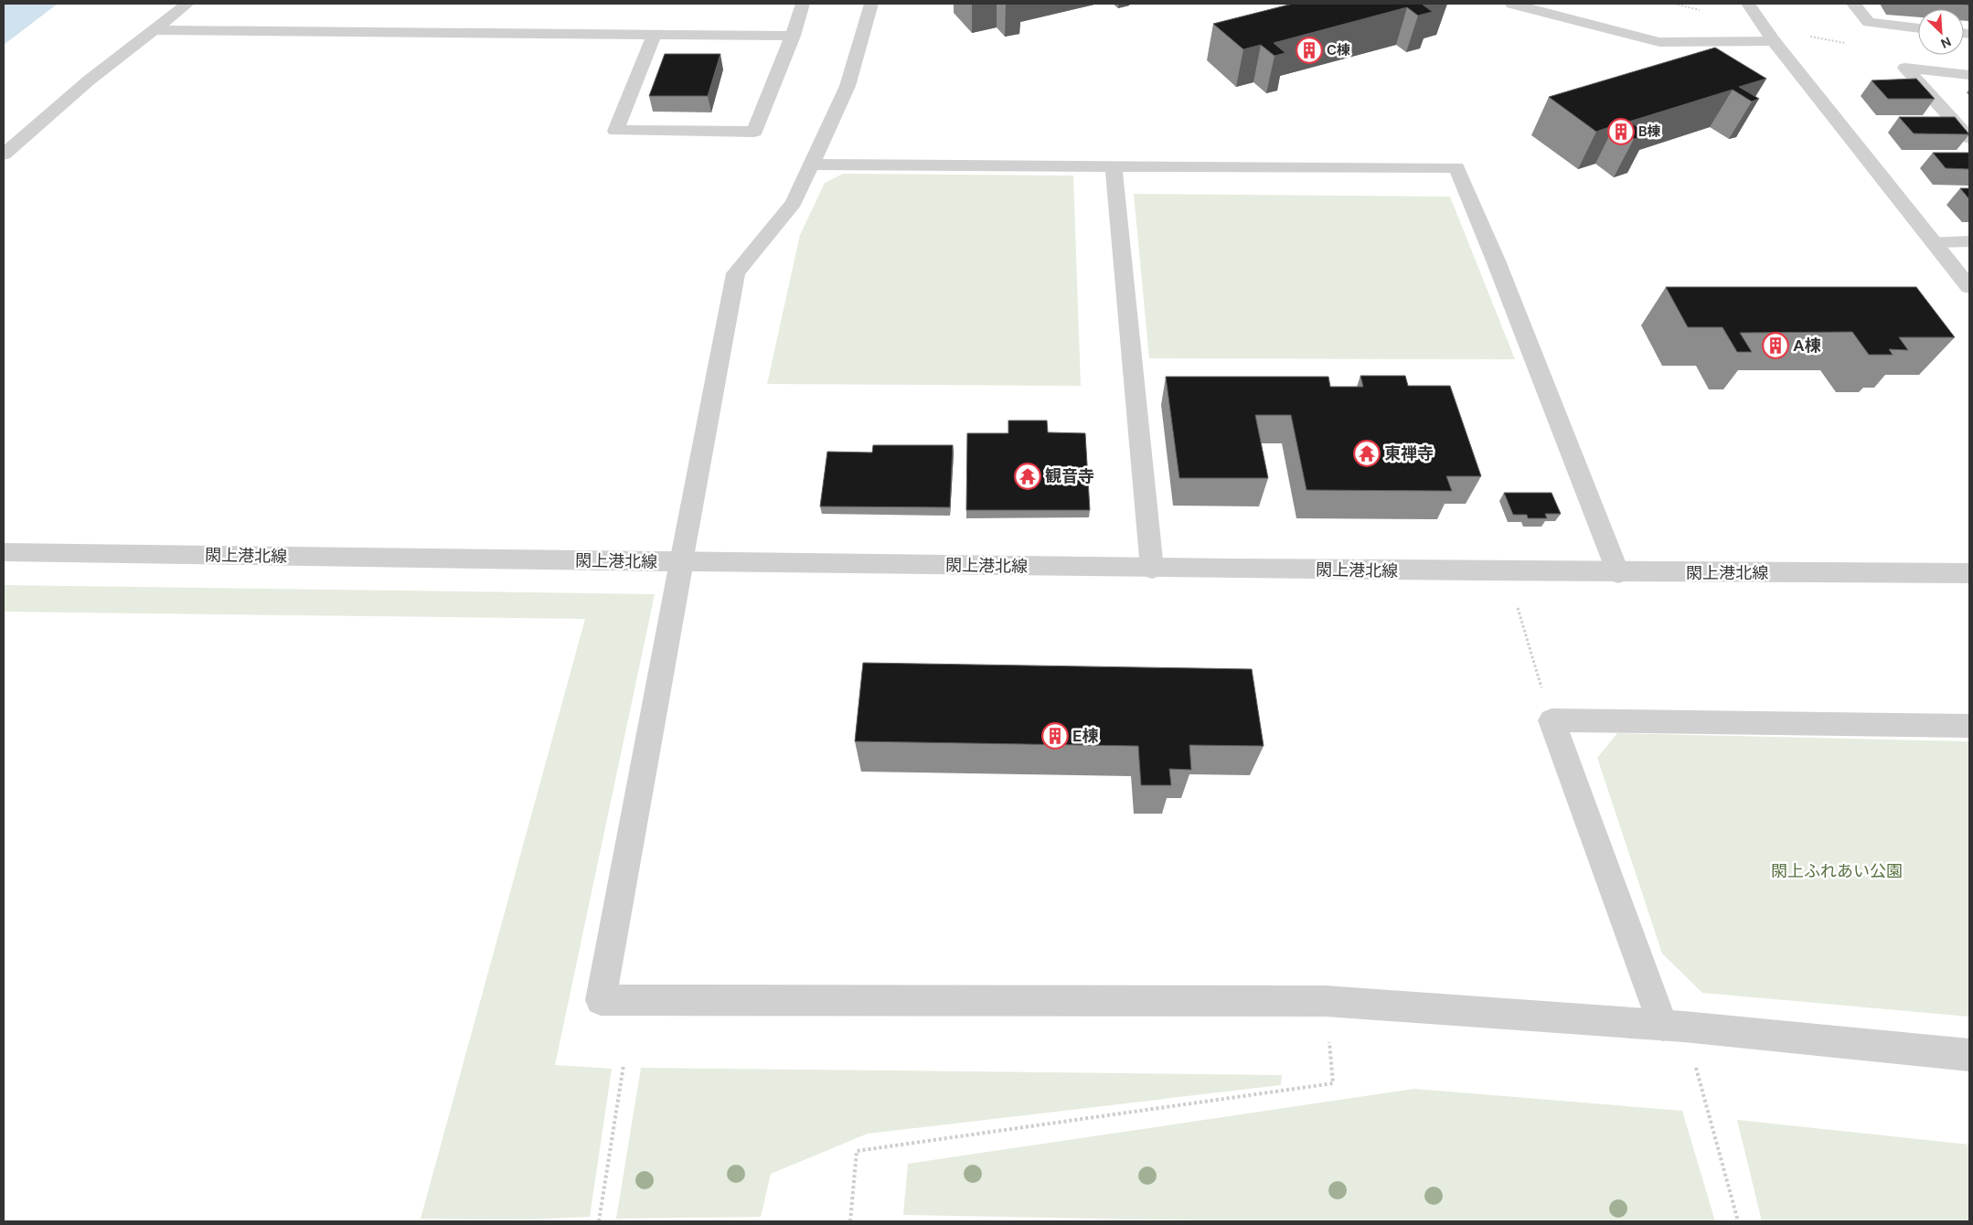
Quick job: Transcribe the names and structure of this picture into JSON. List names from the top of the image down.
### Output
{
  "streets": {
    "street": ["閖上港北線"]
  },
  "parks": ["閖上ふれあい公園"],
  "places": {
    "building": [
      "C棟",
      "B棟",
      "A棟",
      "E棟"
    ],
    "temple": ["東禅寺", "観音寺"]
  },
  "north": "bottom right"
}
